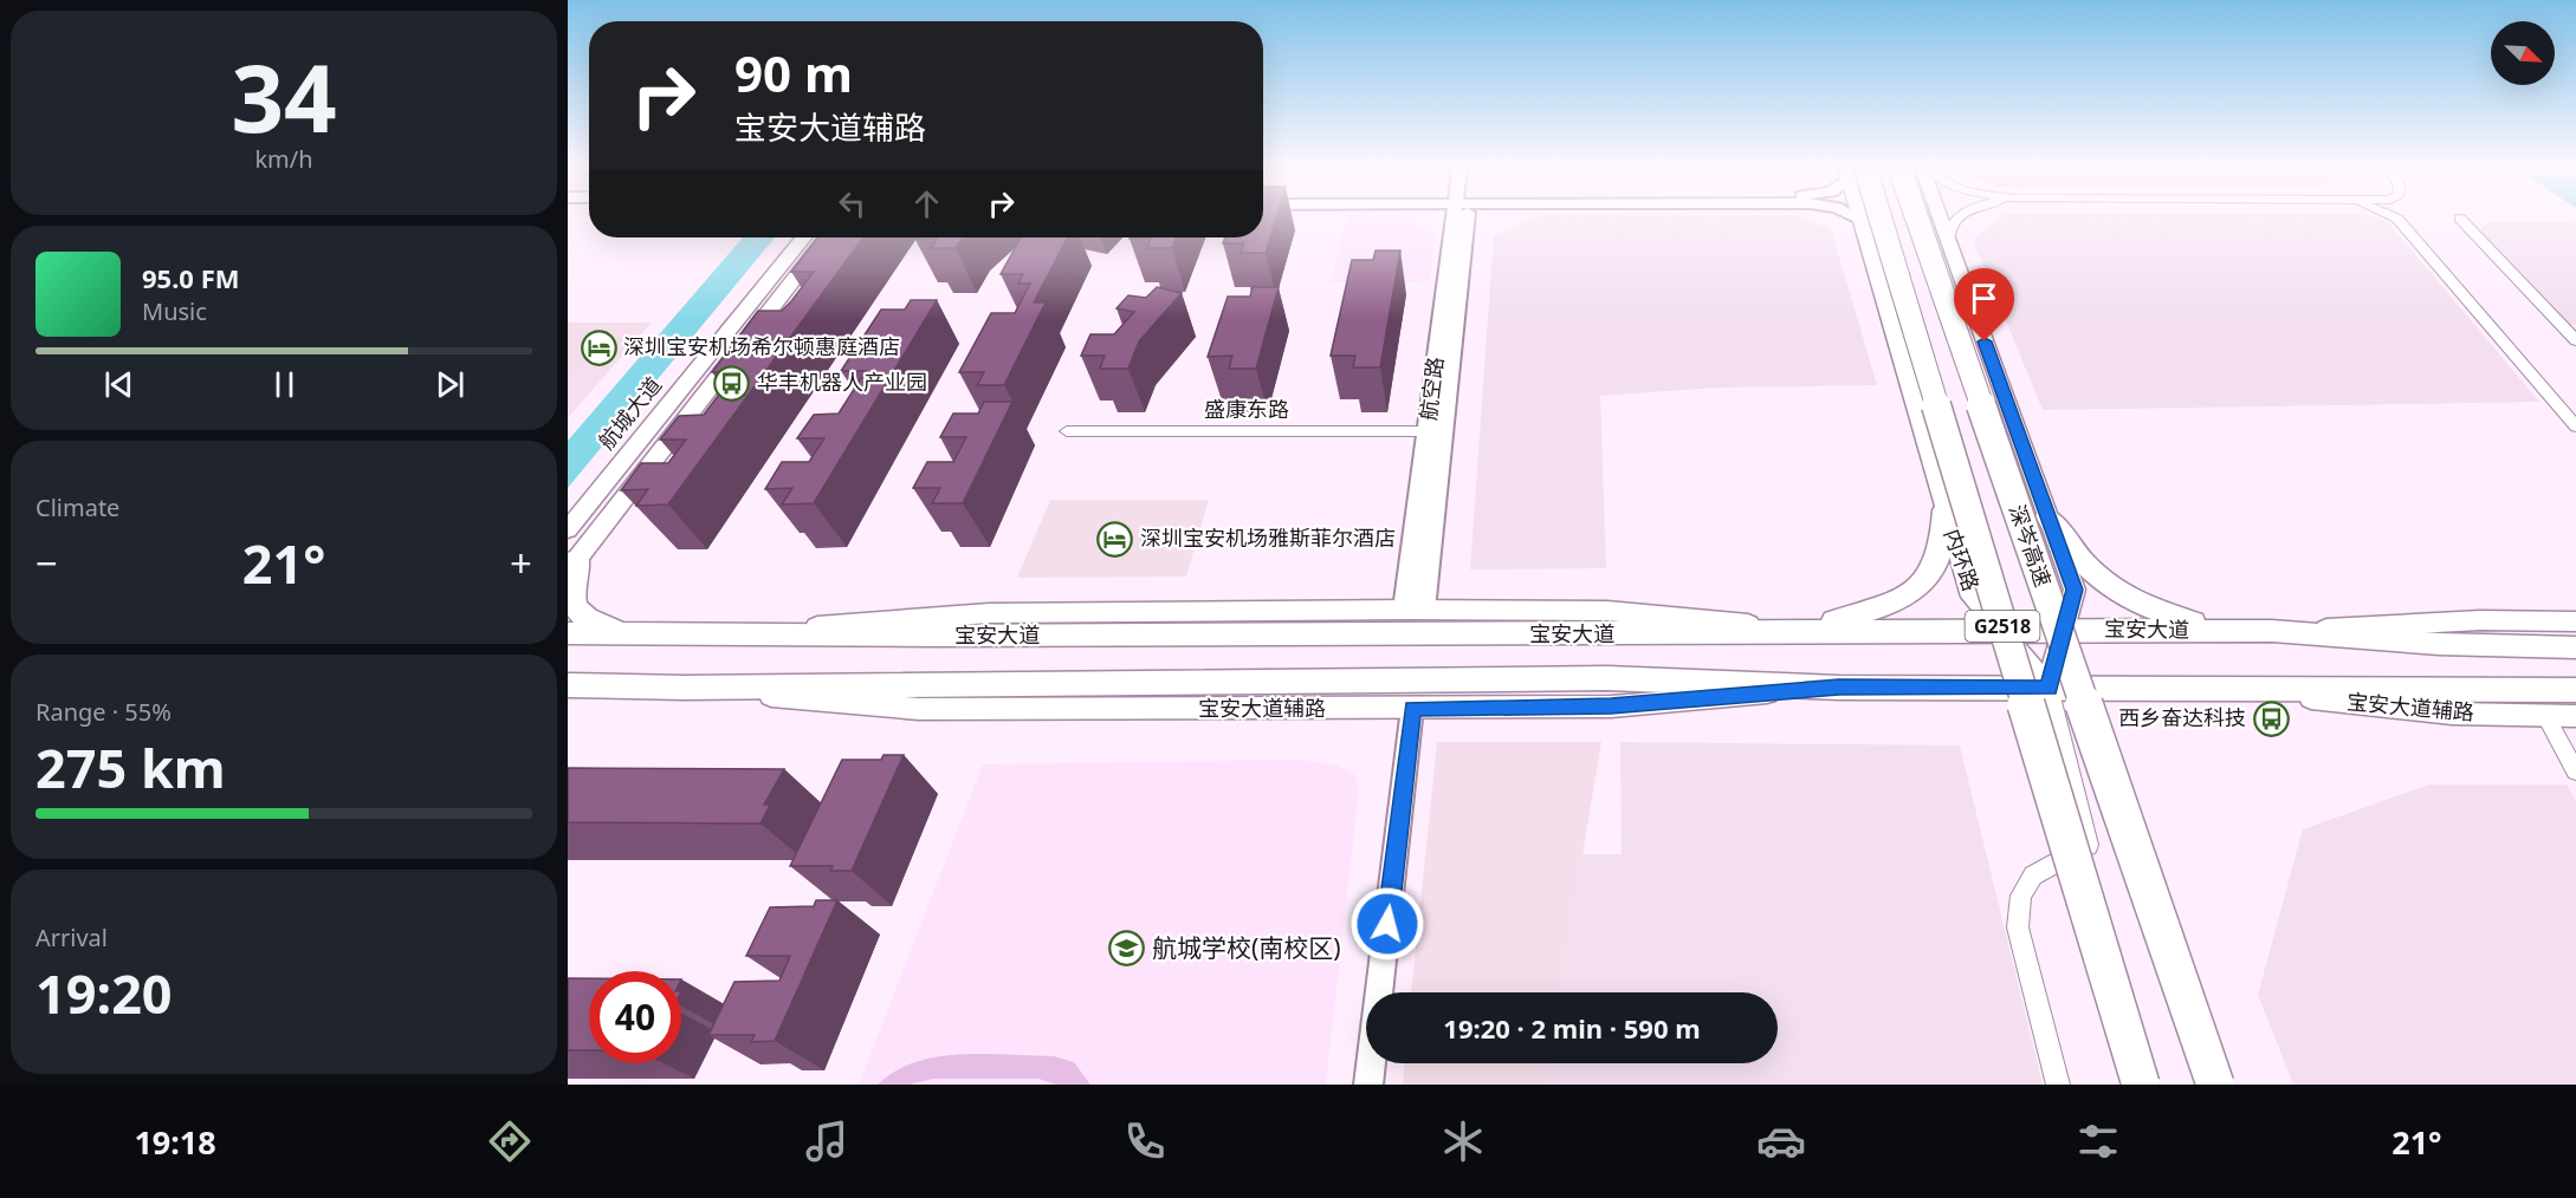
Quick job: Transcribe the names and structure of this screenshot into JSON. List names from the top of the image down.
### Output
{
  "streets": {
    "highway": ["深岑高速", "G2518"],
    "main road": [
      "航城大道",
      "内环路",
      "宝安大道",
      "宝安大道辅路"
    ],
    "street": ["航空路", "盛康东路"]
  },
  "crossings": [
    ["航空路", "盛康东路"],
    ["内环路", "宝安大道"],
    ["宝安大道", "宝安大道辅路"]
  ],
  "places": {
    "hotel": ["深圳宝安机场希尔顿惠庭酒店", "深圳宝安机场雅斯菲尔酒店"],
    "bus stop": ["华丰机器人产业园", "西乡奋达科技"],
    "school or university": ["航城学校(南校区)"]
  },
  "north": "bottom right",
  "page": {
    "tile": [
      ["34", "km/h"],
      "Climate",
      ["Range · 55%", "275 km"],
      ["Arrival", "19:20"]
    ],
    "turn": ["90 m", "宝安大道辅路"],
    "song": ["95.0 FM", "Music"],
    "heat": ["−", "21°", "+"],
    "limit": "40",
    "trip": "19:20 · 2 min · 590 m",
    "tabs": ["19:18", "21°"]
  }
}
